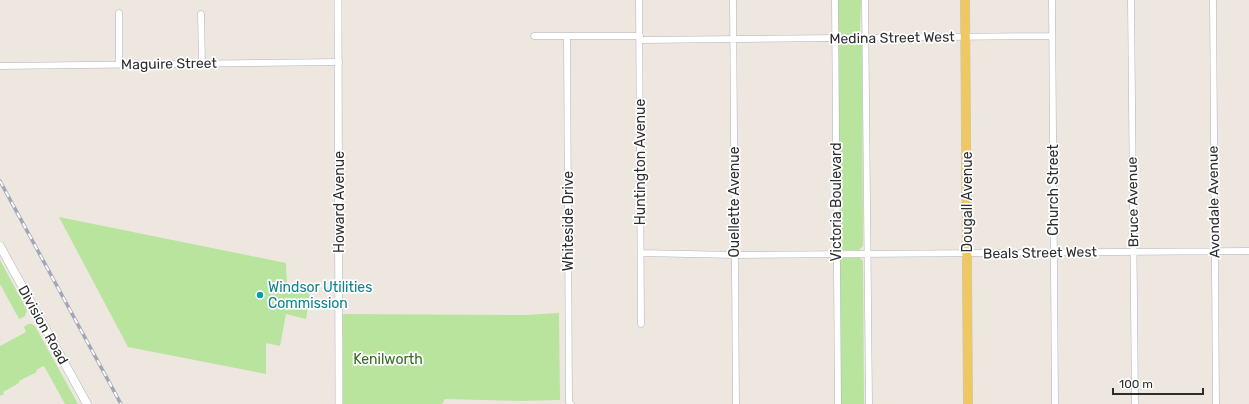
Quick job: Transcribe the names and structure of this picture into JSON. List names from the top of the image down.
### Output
{
  "streets": {
    "main road": ["Dougall Avenue", "Division Road"],
    "street": [
      "Medina Street West",
      "Maguire Street",
      "Huntington Avenue",
      "Church Street",
      "Howard Avenue",
      "Ouellette Avenue",
      "Victoria Boulevard",
      "Bruce Avenue",
      "Avondale Avenue",
      "Whiteside Drive",
      "Beals Street West"
    ]
  },
  "crossings": [
    ["Medina Street West", "Huntington Avenue"],
    ["Medina Street West", "Church Street"],
    ["Medina Street West", "Ouellette Avenue"],
    ["Medina Street West", "Victoria Boulevard"],
    ["Medina Street West", "Dougall Avenue"],
    ["Medina Street West", "Whiteside Drive"],
    ["Maguire Street", "Howard Avenue"],
    ["Huntington Avenue", "Beals Street West"],
    ["Church Street", "Beals Street West"],
    ["Ouellette Avenue", "Beals Street West"],
    ["Victoria Boulevard", "Beals Street West"],
    ["Dougall Avenue", "Beals Street West"],
    ["Bruce Avenue", "Beals Street West"],
    ["Avondale Avenue", "Beals Street West"]
  ],
  "parks": ["Kenilworth"],
  "places": ["Windsor Utilities Commission"],
  "scale_bar": "100 m"
}
